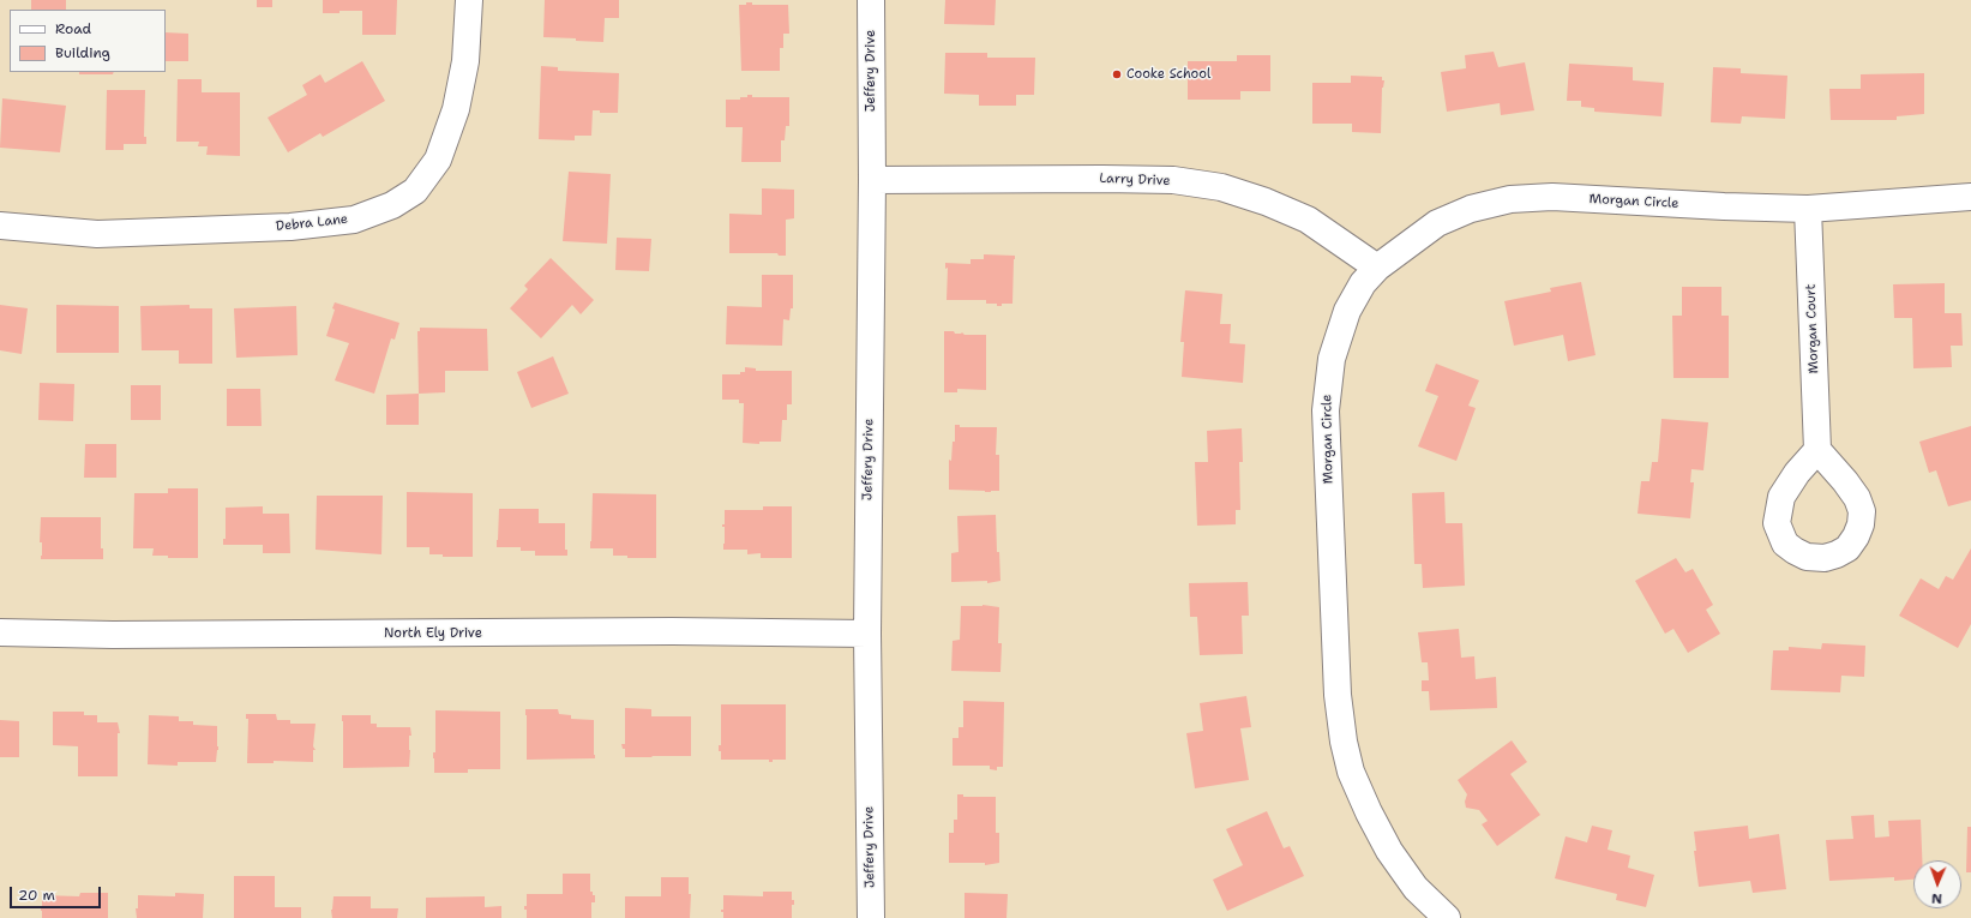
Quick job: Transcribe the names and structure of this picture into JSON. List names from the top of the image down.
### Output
{
  "streets": {
    "street": [
      "Jeffery Drive",
      "Larry Drive",
      "Morgan Circle",
      "Debra Lane",
      "Morgan Court",
      "North Ely Drive"
    ]
  },
  "crossings": [
    ["Jeffery Drive", "Larry Drive"],
    ["Jeffery Drive", "North Ely Drive"],
    ["Larry Drive", "Morgan Circle"],
    ["Morgan Circle", "Morgan Court"]
  ],
  "places": ["Cooke School"],
  "legend": ["Road", "Building"],
  "scale_bar": "20 m",
  "north": "bottom"
}
